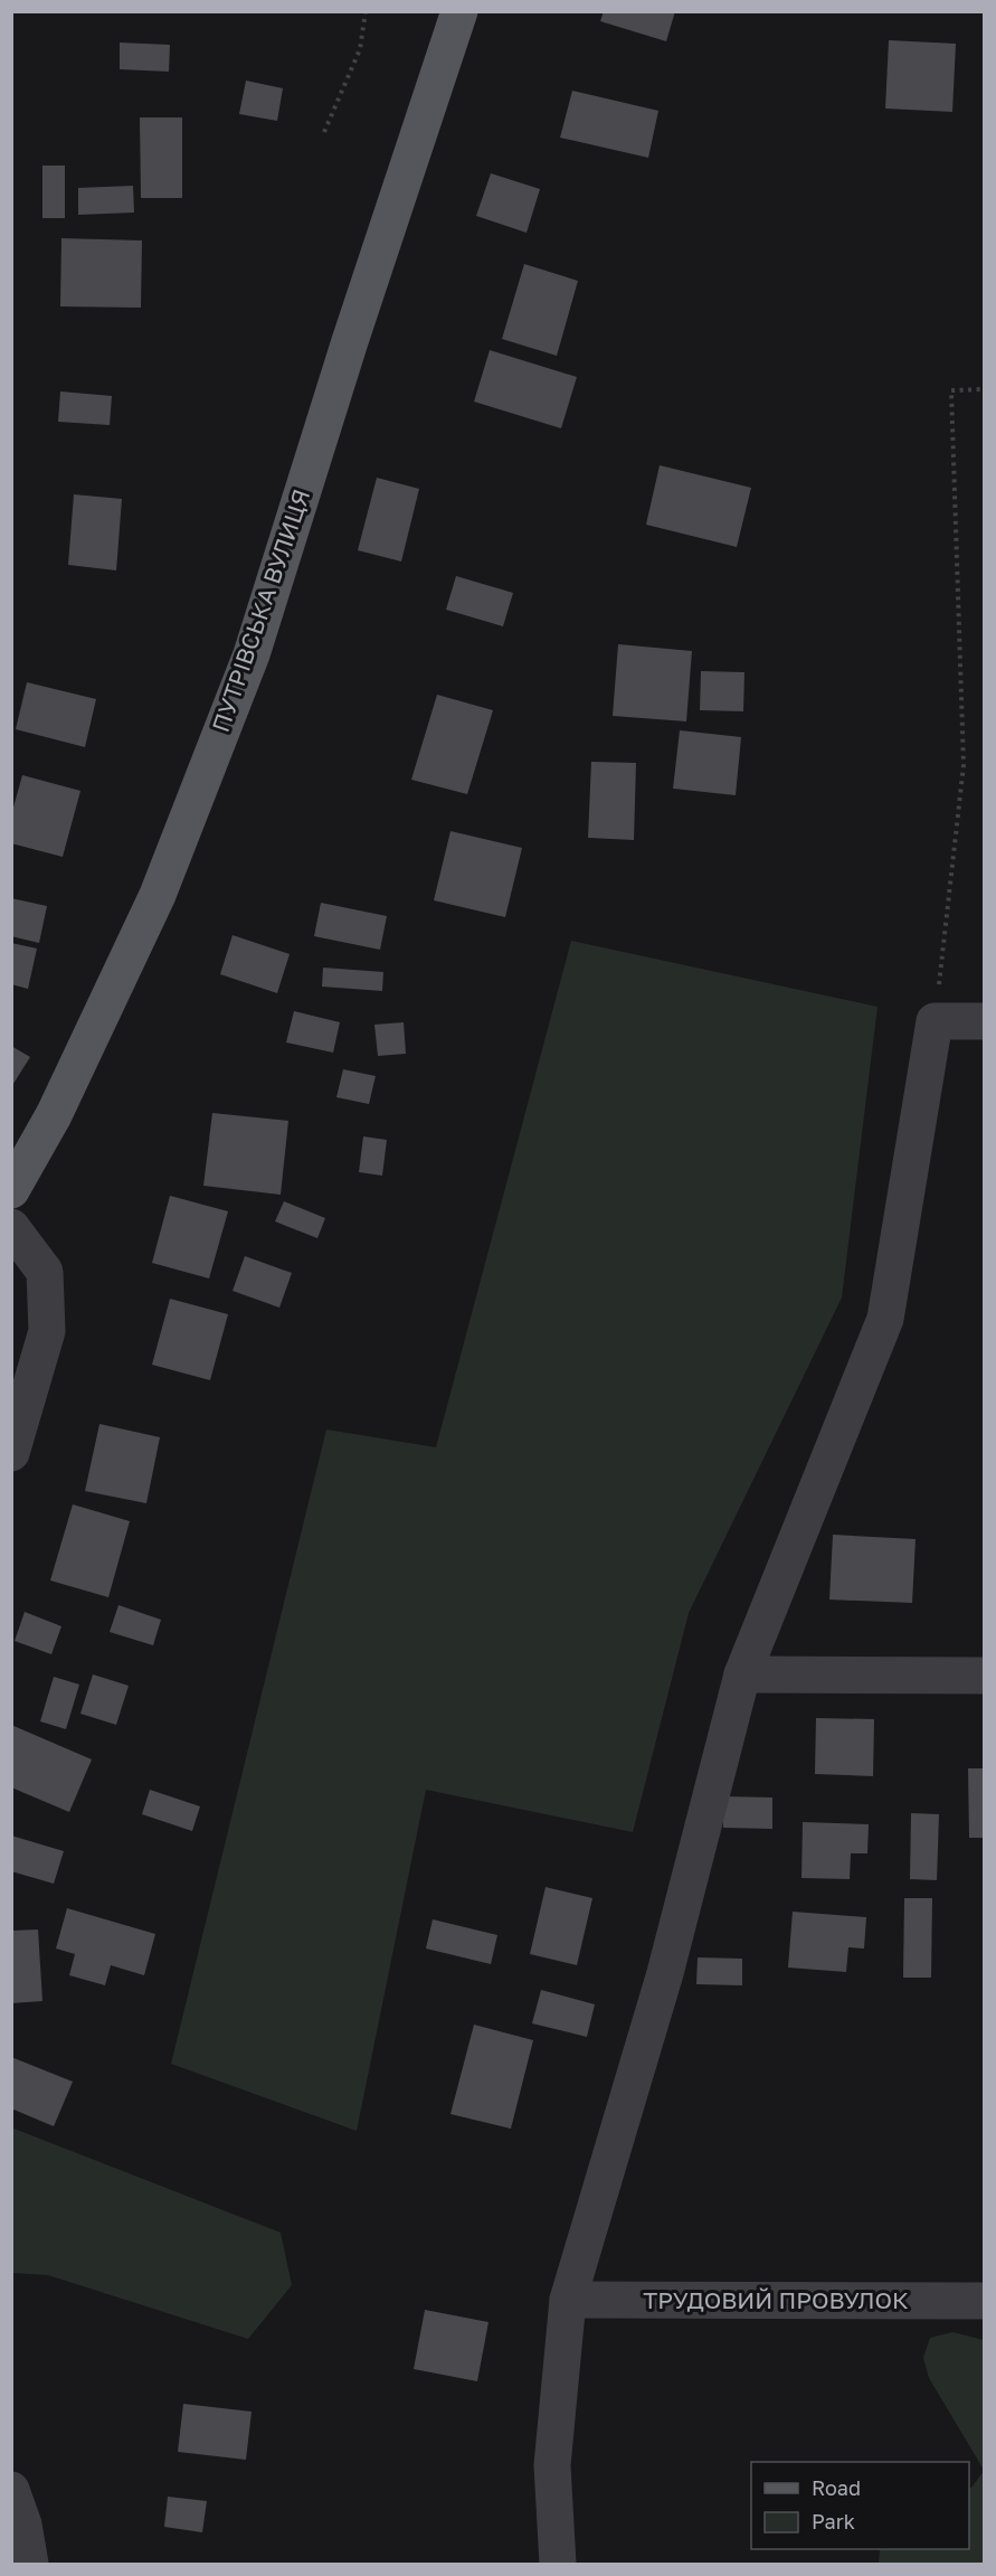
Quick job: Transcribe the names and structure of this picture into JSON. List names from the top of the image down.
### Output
{
  "streets": {
    "main road": ["ПУТРІВСЬКА ВУЛИЦЯ"],
    "street": ["ТРУДОВИЙ ПРОВУЛОК"]
  },
  "legend": ["Road", "Park"]
}
